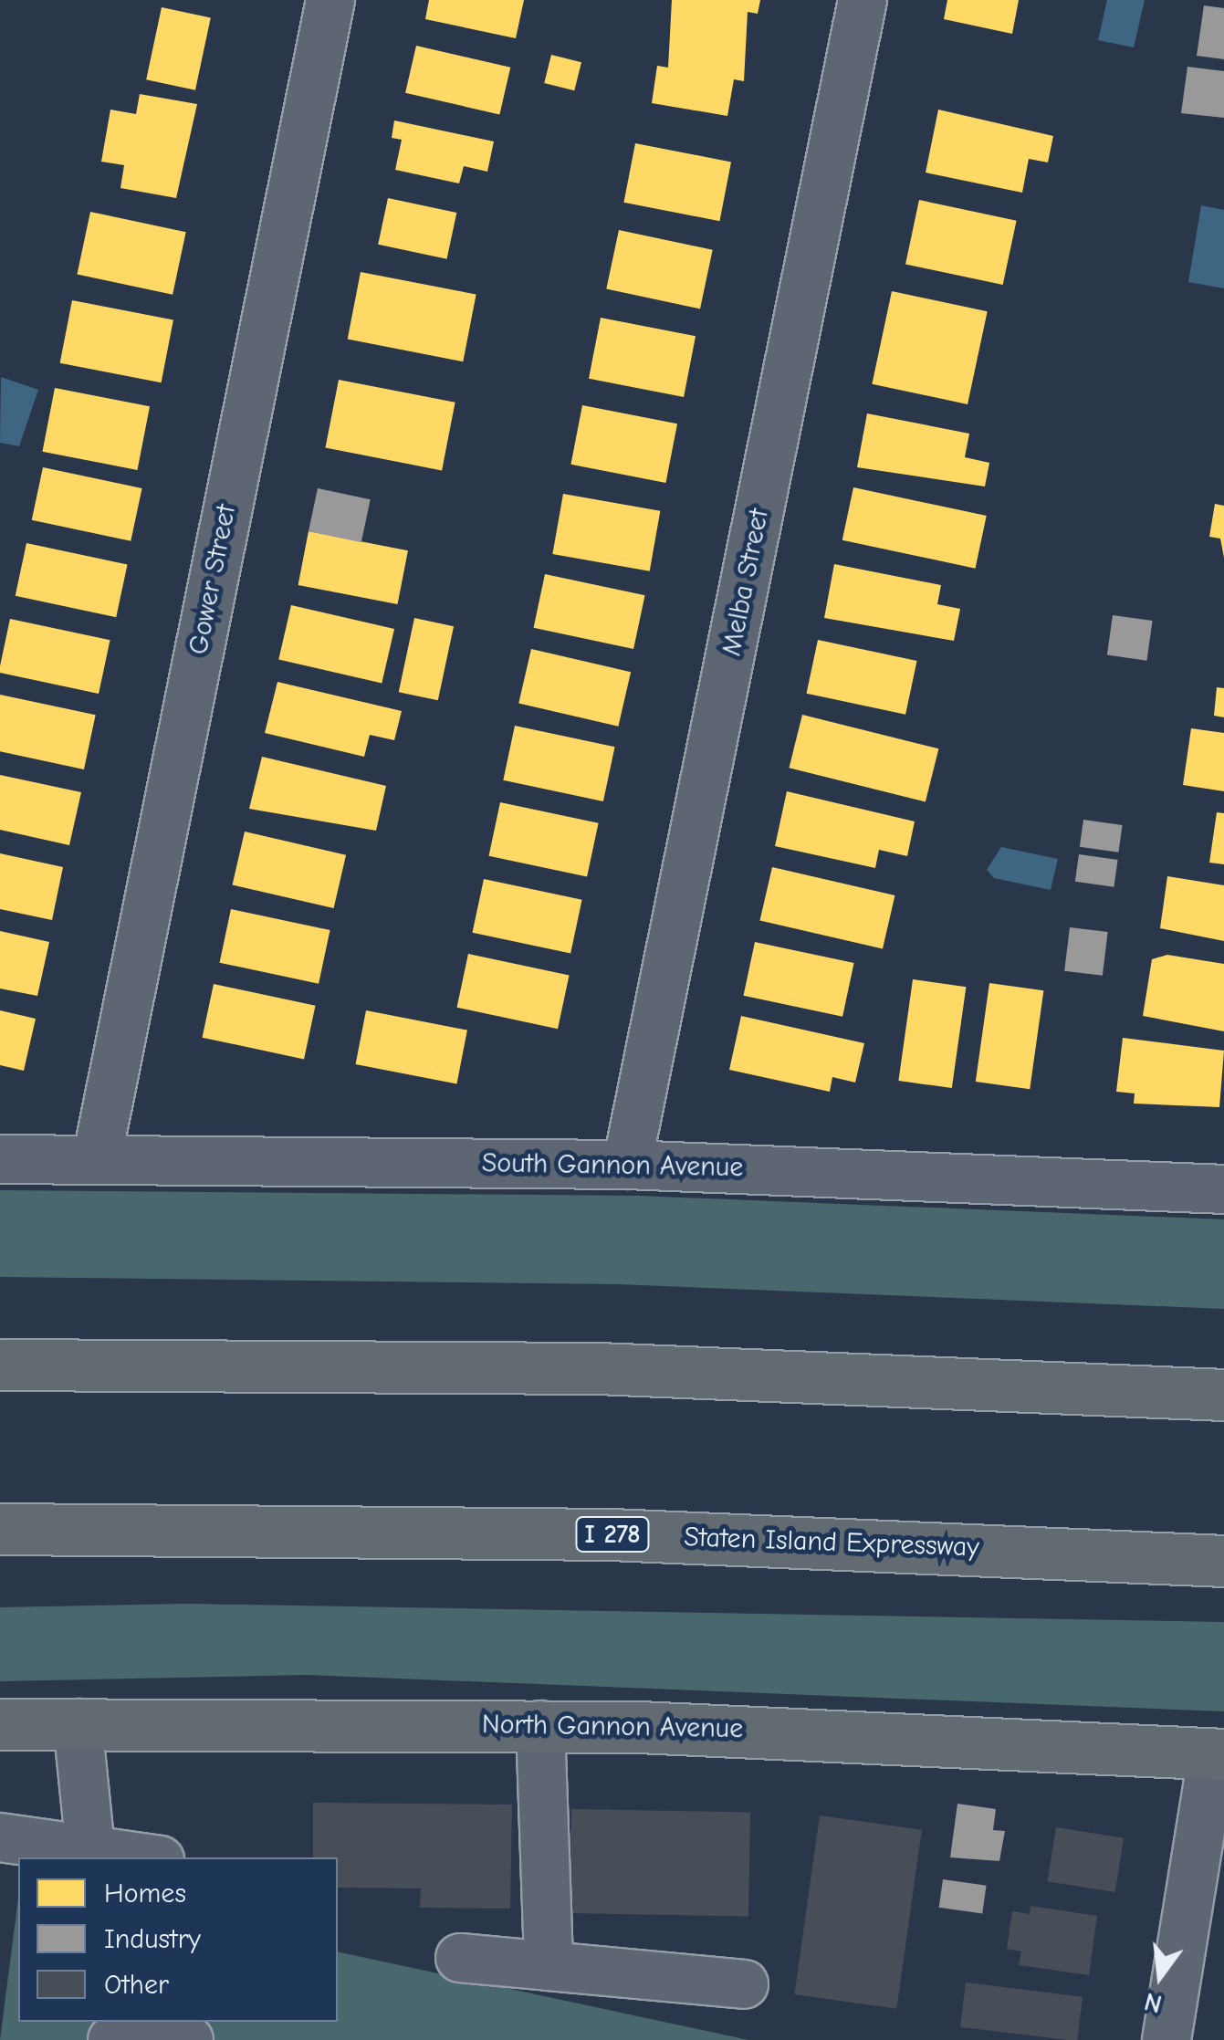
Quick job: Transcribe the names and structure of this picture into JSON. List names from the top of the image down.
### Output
{
  "streets": {
    "main road": ["I 278", "Staten Island Expressway", "North Gannon Avenue"],
    "street": ["Gower Street", "Melba Street", "South Gannon Avenue"]
  },
  "crossings": [
    ["Gower Street", "South Gannon Avenue"],
    ["Melba Street", "South Gannon Avenue"]
  ],
  "legend": ["Homes", "Industry", "Other"],
  "north": "bottom"
}
